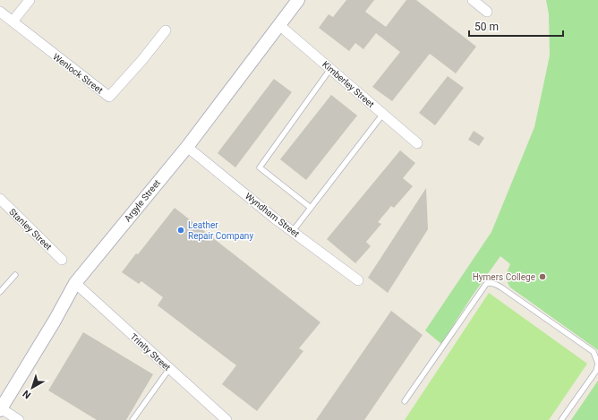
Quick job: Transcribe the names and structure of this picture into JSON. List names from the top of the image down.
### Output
{
  "streets": {
    "street": [
      "Wenlock Street",
      "Kimberley Street",
      "Argyle Street",
      "Wyndham Street",
      "Stanley Street",
      "Trinity Street"
    ]
  },
  "crossings": [
    ["Kimberley Street", "Argyle Street"],
    ["Argyle Street", "Wyndham Street"],
    ["Argyle Street", "Trinity Street"]
  ],
  "places": ["Leather Repair Company", "Hymers College"],
  "scale_bar": "50 m",
  "north": "bottom left"
}
